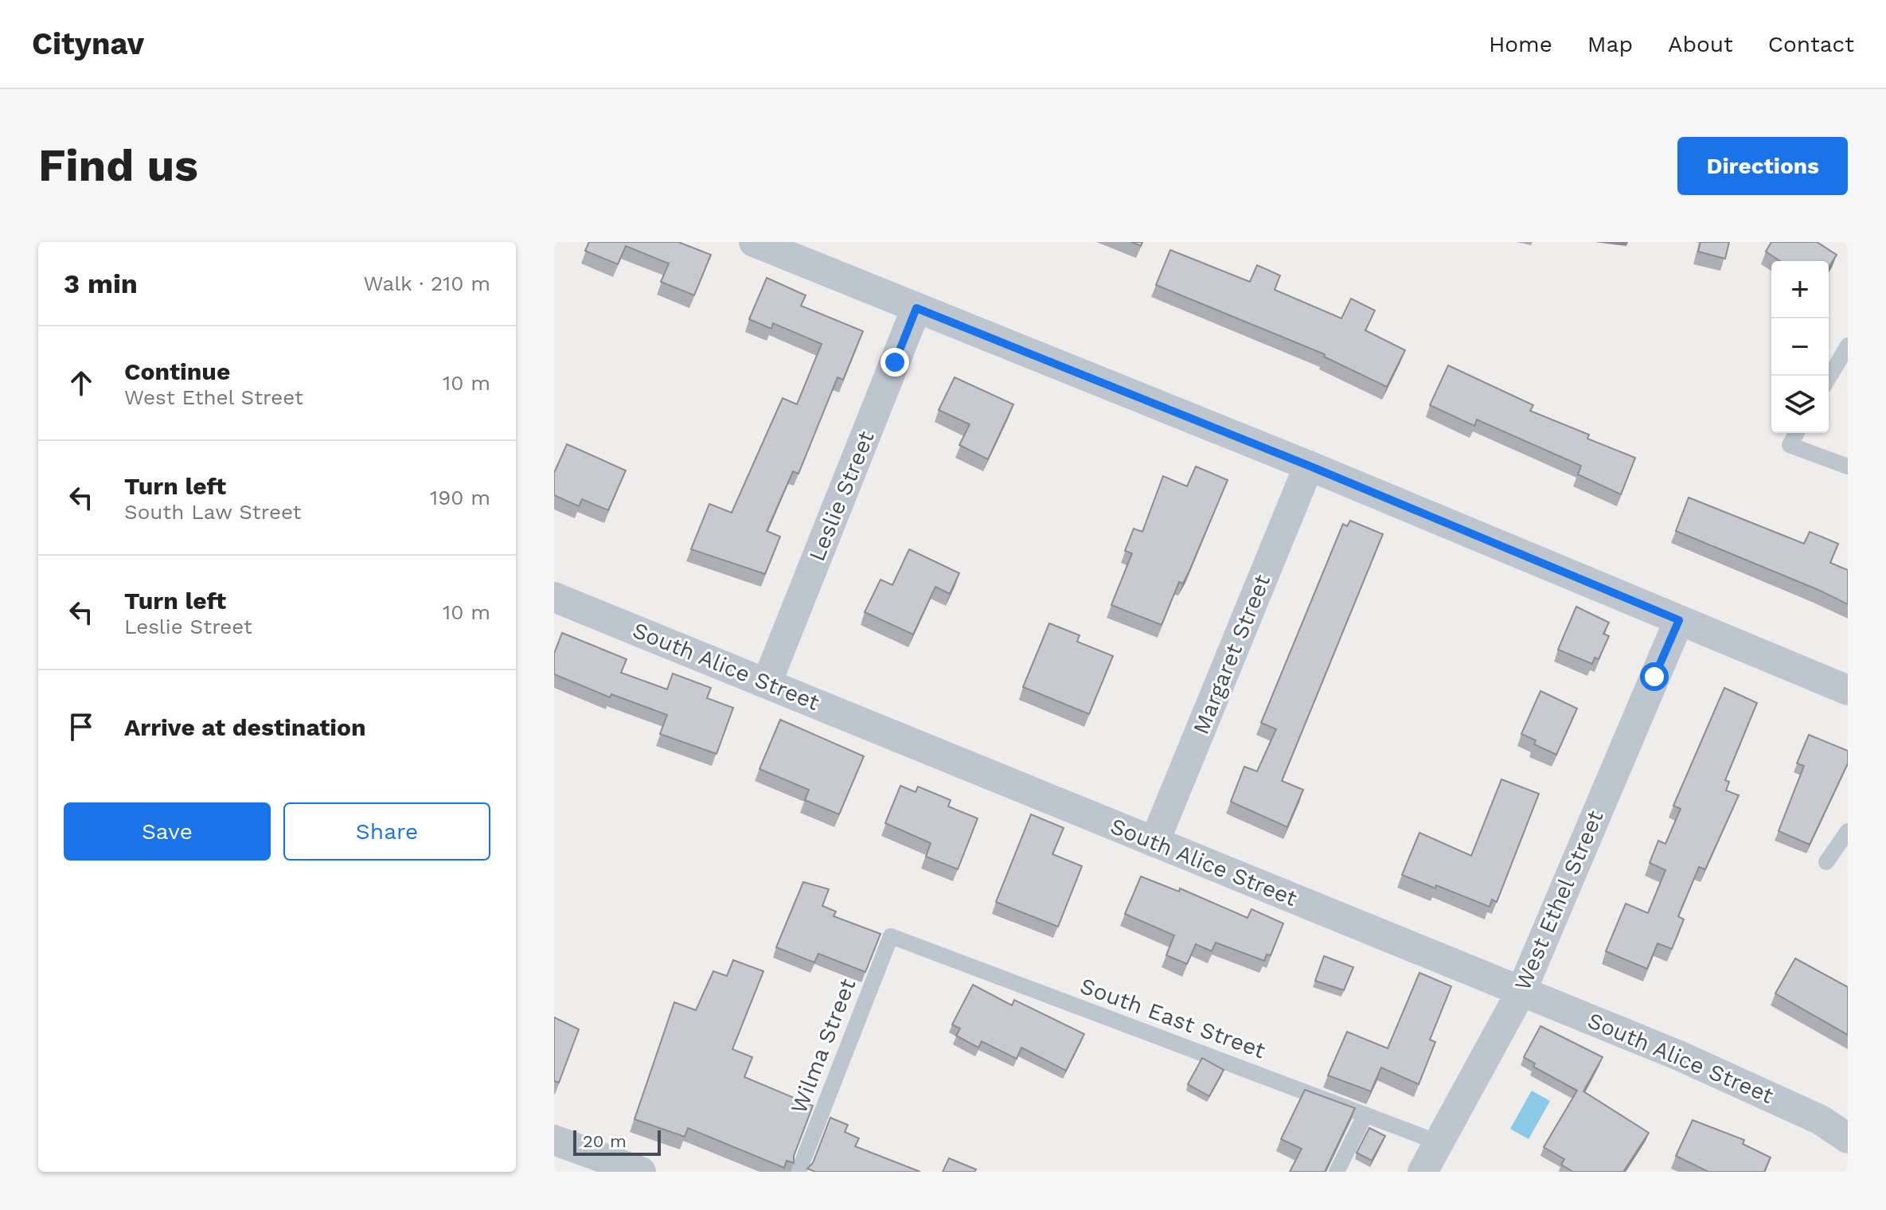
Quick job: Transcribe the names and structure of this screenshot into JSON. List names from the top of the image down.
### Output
{
  "streets": {
    "street": [
      "Leslie Street",
      "Margaret Street",
      "South Alice Street",
      "West Ethel Street"
    ],
    "lane": ["South East Street", "Wilma Street"]
  },
  "crossings": [
    ["Leslie Street", "South Alice Street"],
    ["Margaret Street", "South Alice Street"],
    ["South Alice Street", "West Ethel Street"],
    ["West Ethel Street", "South East Street"],
    ["South East Street", "Wilma Street"]
  ],
  "scale_bar": "20 m",
  "page": {
    "header": "Citynav",
    "nav": [
      "Home",
      "Map",
      "About",
      "Contact"
    ],
    "buttons": [
      "Directions",
      ["Save", "Share"]
    ],
    "title": "Find us",
    "heading": ["3 min", "Walk · 210 m"],
    "map_buttons": ["+", "−"],
    "list": [
      ["Continue", "West Ethel Street", "10 m"],
      ["Turn left", "South Law Street", "190 m"],
      ["Turn left", "Leslie Street", "10 m"],
      "Arrive at destination"
    ],
    "scale": "20 m"
  }
}
